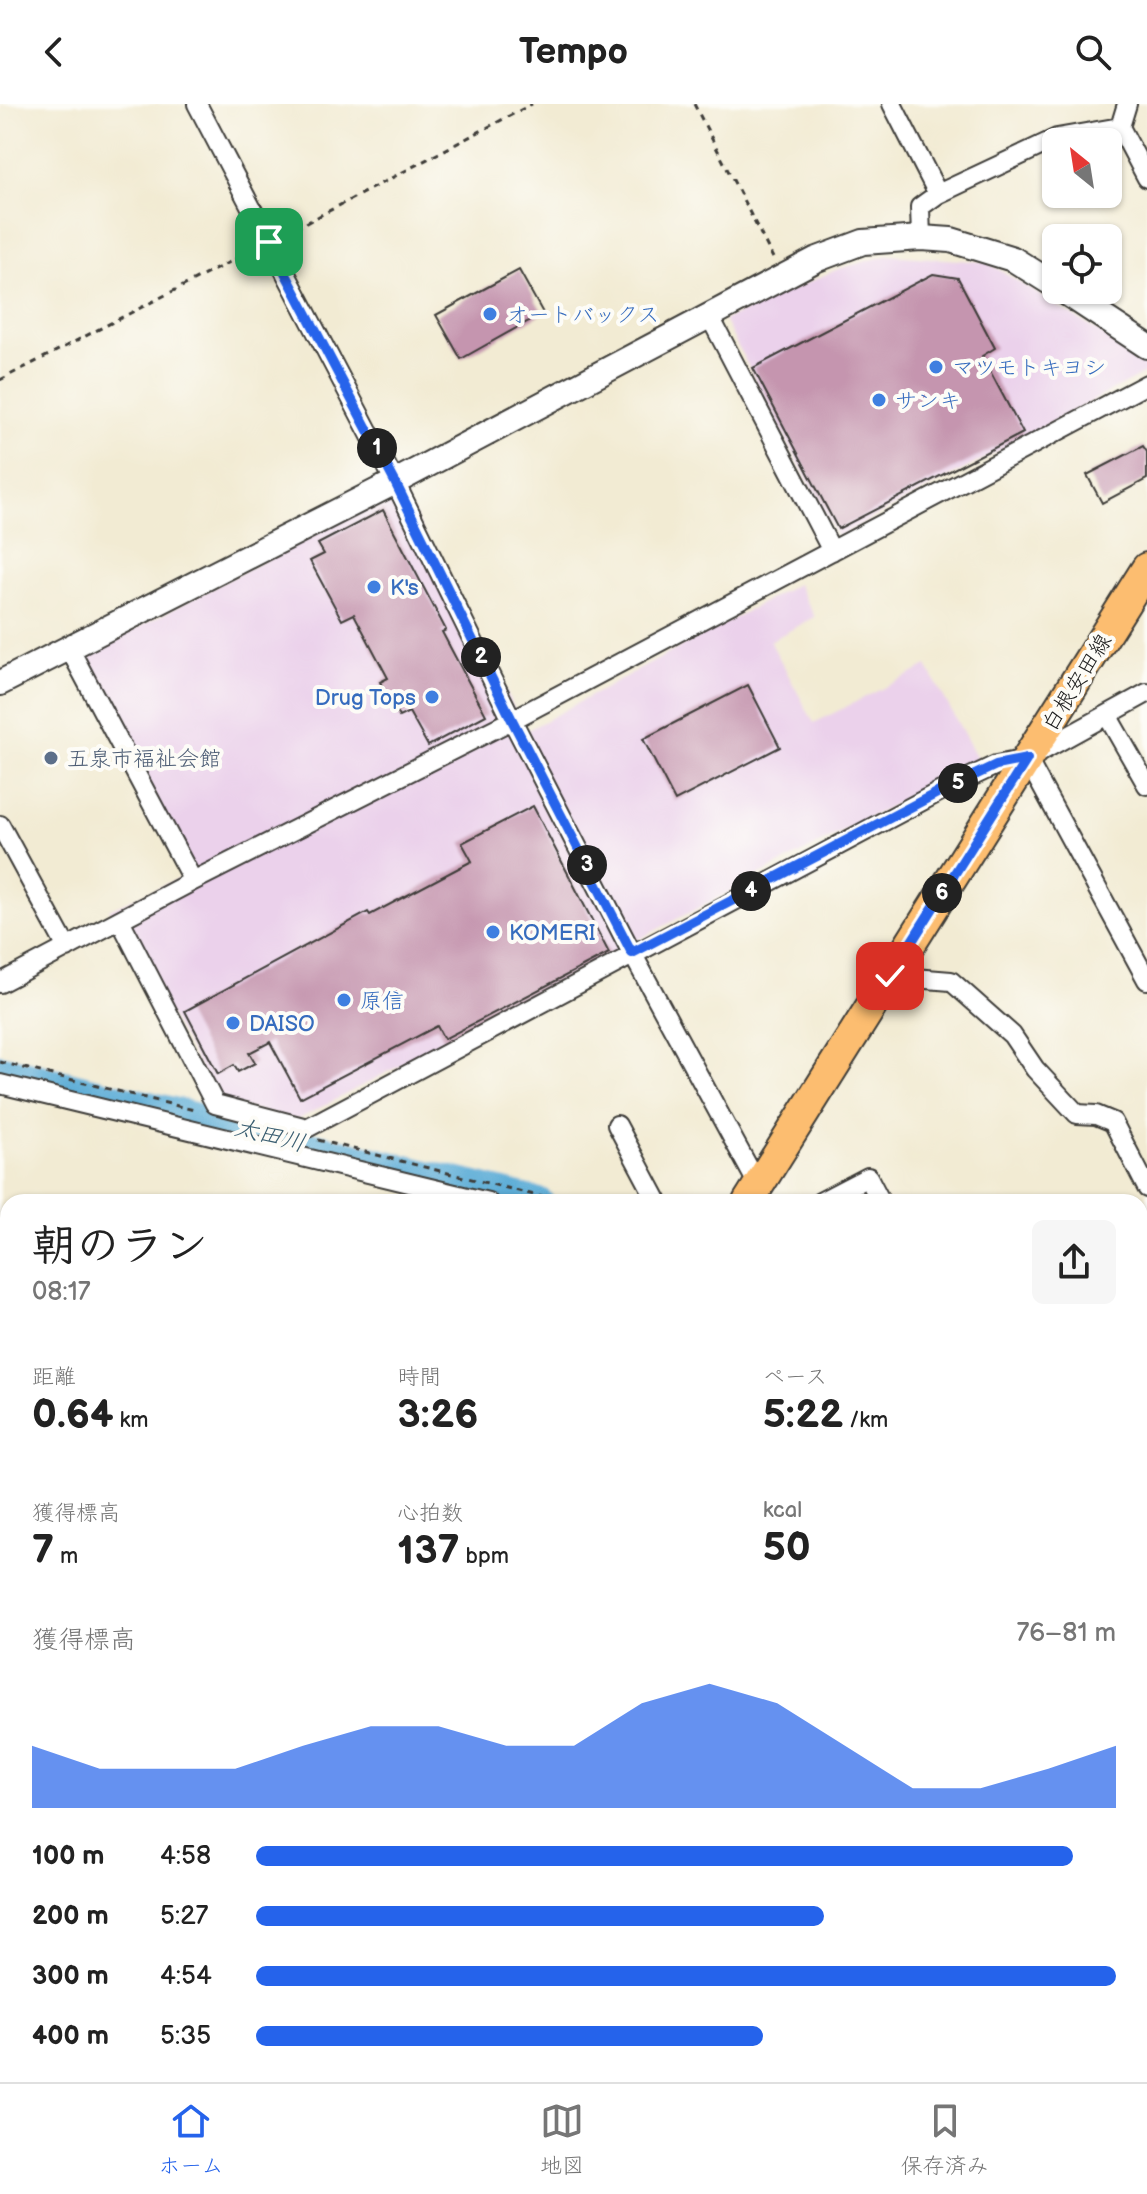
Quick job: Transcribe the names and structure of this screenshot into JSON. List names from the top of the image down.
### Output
{
  "streets": {
    "main road": ["白根安田線"]
  },
  "water": ["太田川"],
  "places": [
    "オートバックス",
    "マツモトキヨシ",
    "サンキ",
    "K's",
    "Drug Tops",
    "五泉市福祉会館",
    "KOMERI",
    "原信",
    "DAISO"
  ],
  "north": "top left",
  "page": {
    "header": "Tempo",
    "pins": [
      "1",
      "2",
      "5",
      "3",
      "4",
      "6"
    ],
    "heading": ["朝のラン", "08:17"],
    "stats": [
      ["距離", "0.64 km"],
      ["時間", "3:26"],
      ["ペース", "5:22 /km"],
      ["獲得標高", "7 m"],
      ["心拍数", "137 bpm"],
      ["kcal", "50"]
    ],
    "chart": ["獲得標高", "76–81 m"],
    "list": [
      {
        "name": "100 m",
        "note": "4:58"
      },
      {
        "name": "200 m",
        "note": "5:27"
      },
      {
        "name": "300 m",
        "note": "4:54"
      },
      {
        "name": "400 m",
        "note": "5:35"
      }
    ],
    "tabs": ["ホーム", "地図", "保存済み"]
  }
}
